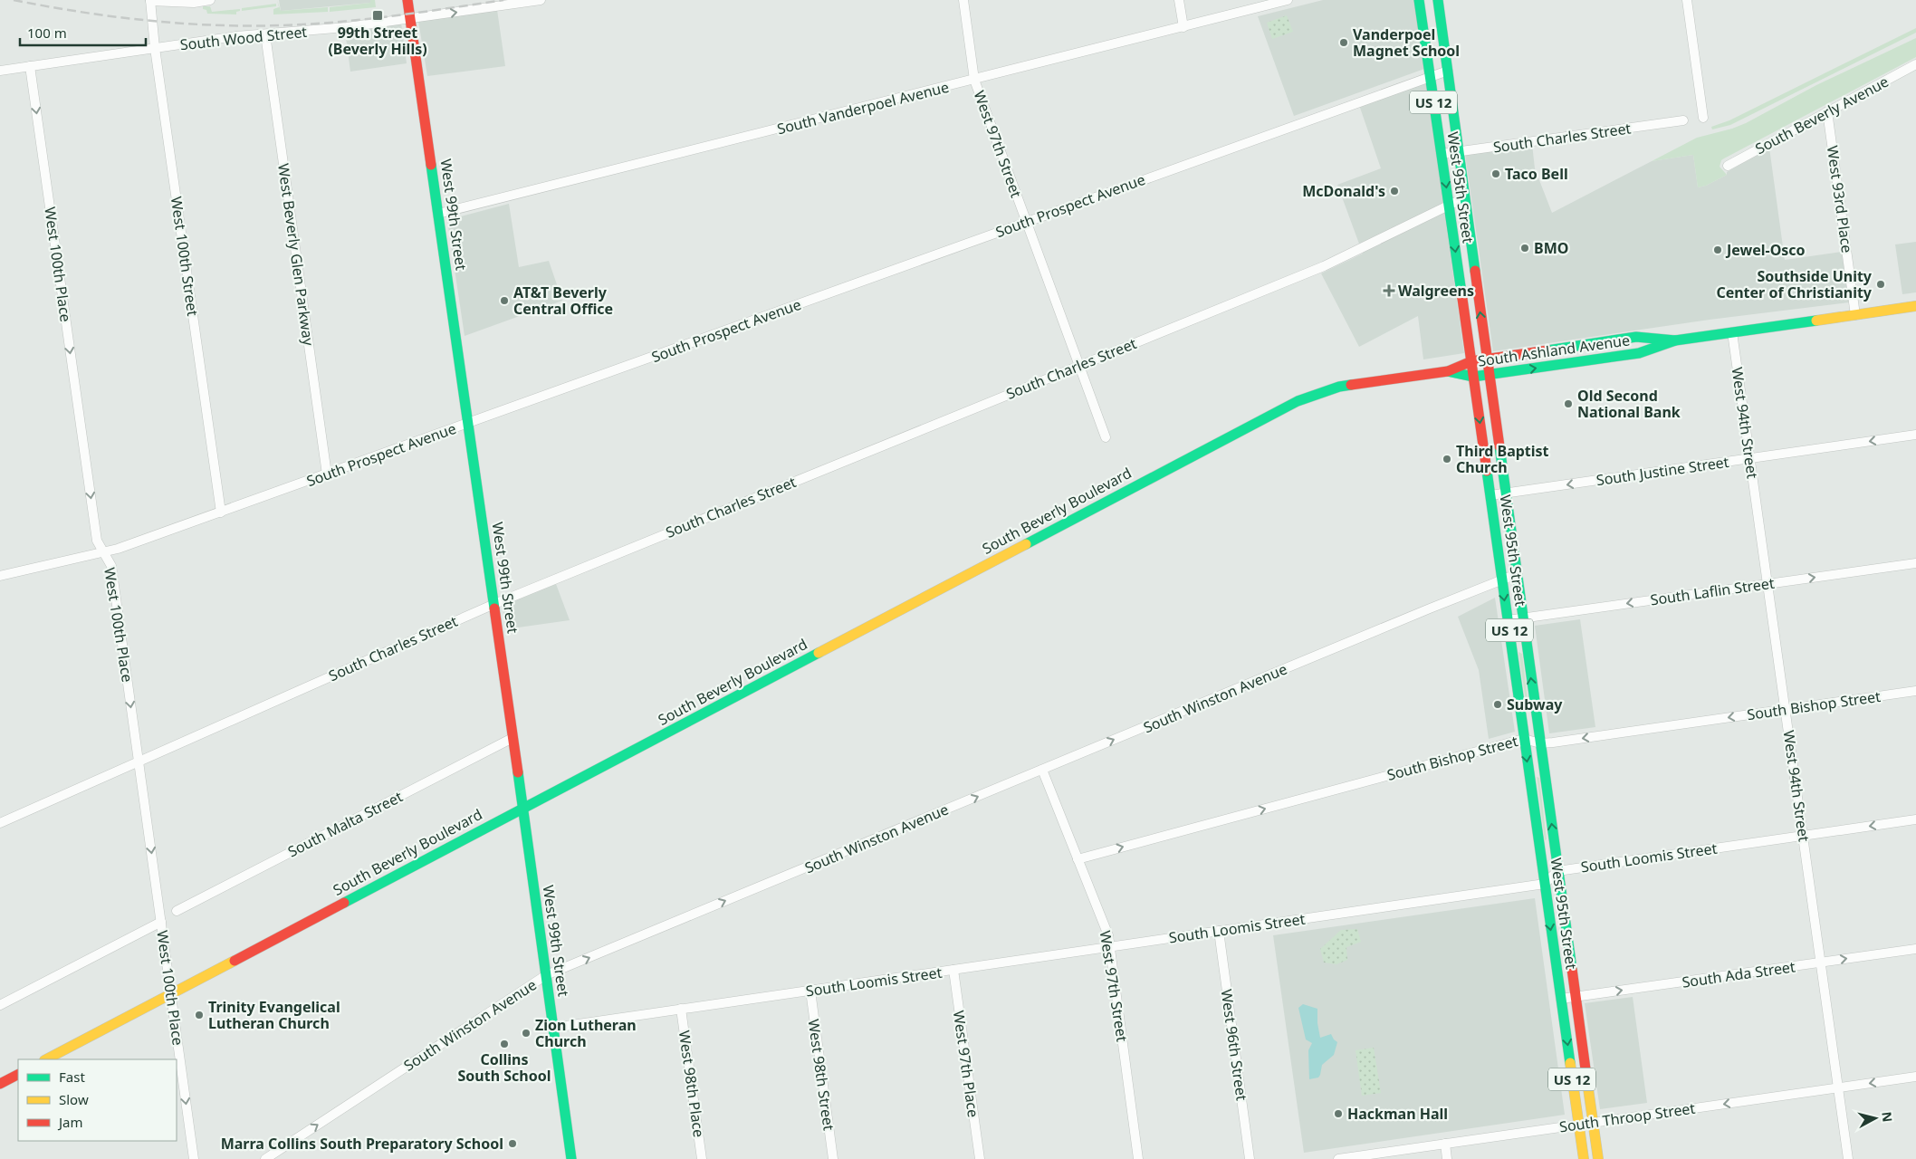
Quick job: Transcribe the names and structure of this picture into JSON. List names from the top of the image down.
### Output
{
  "streets": {
    "main road": [
      "US 12",
      "West 95th Street",
      "West 99th Street",
      "South Ashland Avenue",
      "South Beverly Boulevard"
    ],
    "street": [
      "South Wood Street",
      "South Vanderpoel Avenue",
      "South Beverly Avenue",
      "South Charles Street",
      "West 97th Street",
      "West 93rd Place",
      "South Prospect Avenue",
      "West Beverly Glen Parkway",
      "West 100th Street",
      "West 100th Place",
      "West 94th Street",
      "South Justine Street",
      "South Laflin Street",
      "South Winston Avenue",
      "South Bishop Street",
      "South Malta Street",
      "South Loomis Street",
      "South Ada Street",
      "West 96th Street",
      "West 97th Place",
      "West 98th Street",
      "West 98th Place",
      "South Throop Street"
    ]
  },
  "crossings": [
    ["South Wood Street", "West 99th Street"],
    ["South Wood Street", "West Beverly Glen Parkway"],
    ["South Wood Street", "West 100th Street"],
    ["South Wood Street", "West 100th Place"],
    ["South Vanderpoel Avenue", "West 97th Street"],
    ["South Vanderpoel Avenue", "West 99th Street"],
    ["South Beverly Avenue", "West 93rd Place"],
    ["South Charles Street", "West 97th Street"],
    ["South Charles Street", "West 95th Street"],
    ["South Charles Street", "West 99th Street"],
    ["South Charles Street", "West 100th Place"],
    ["West 97th Street", "South Prospect Avenue"],
    ["West 97th Street", "South Winston Avenue"],
    ["West 97th Street", "South Bishop Street"],
    ["West 97th Street", "South Loomis Street"],
    ["West 95th Street", "South Prospect Avenue"],
    ["West 95th Street", "South Ashland Avenue"],
    ["West 95th Street", "South Justine Street"],
    ["West 95th Street", "South Laflin Street"],
    ["West 95th Street", "South Winston Avenue"],
    ["West 95th Street", "South Bishop Street"],
    ["West 95th Street", "South Loomis Street"],
    ["West 95th Street", "South Ada Street"],
    ["West 95th Street", "South Throop Street"],
    ["West 93rd Place", "South Ashland Avenue"],
    ["South Prospect Avenue", "West 99th Street"],
    ["South Prospect Avenue", "West Beverly Glen Parkway"],
    ["South Prospect Avenue", "West 100th Street"],
    ["South Prospect Avenue", "West 100th Place"],
    ["West 99th Street", "South Beverly Boulevard"],
    ["West 99th Street", "South Winston Avenue"],
    ["West 99th Street", "South Malta Street"],
    ["West 99th Street", "South Loomis Street"],
    ["West 100th Place", "South Beverly Boulevard"],
    ["South Ashland Avenue", "West 94th Street"],
    ["South Ashland Avenue", "South Beverly Boulevard"],
    ["West 94th Street", "South Justine Street"],
    ["West 94th Street", "South Laflin Street"],
    ["West 94th Street", "South Bishop Street"],
    ["West 94th Street", "South Loomis Street"],
    ["West 94th Street", "South Ada Street"],
    ["West 94th Street", "South Throop Street"],
    ["South Loomis Street", "West 96th Street"],
    ["South Loomis Street", "West 97th Place"],
    ["South Loomis Street", "West 98th Street"],
    ["South Loomis Street", "West 98th Place"]
  ],
  "one_way": [
    "West 100th Place",
    "South Justine Street",
    "South Winston Avenue",
    "South Ada Street",
    "South Throop Street"
  ],
  "places": {
    "transit": ["99th Street (Beverly Hills)"],
    "other": [
      "Vanderpoel Magnet School",
      "Taco Bell",
      "McDonald's",
      "BMO",
      "Jewel-Osco",
      "Southside Unity Center of Christianity",
      "AT&T Beverly Central Office",
      "Old Second National Bank",
      "Third Baptist Church",
      "Subway",
      "Trinity Evangelical Lutheran Church",
      "Zion Lutheran Church",
      "Collins South School",
      "Hackman Hall",
      "Marra Collins South Preparatory School"
    ],
    "health": ["Walgreens"]
  },
  "legend": ["Fast", "Slow", "Jam"],
  "scale_bar": "100 m",
  "north": "right"
}
